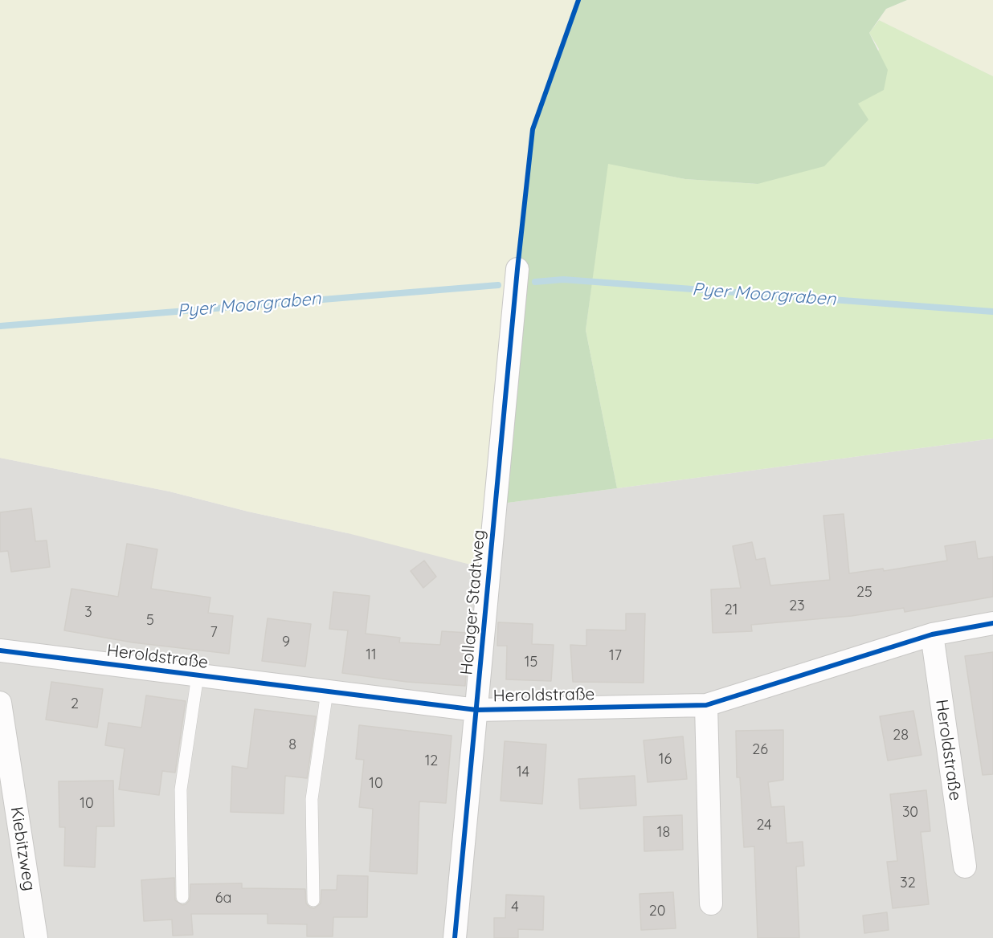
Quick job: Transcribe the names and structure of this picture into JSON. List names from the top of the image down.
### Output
{
  "streets": {
    "street": ["Hollager Stadtweg", "Heroldstraße", "Kiebitzweg"]
  },
  "crossings": [
    ["Hollager Stadtweg", "Heroldstraße"]
  ],
  "water": ["Pyer Moorgraben"],
  "house_numbers": [
    "25",
    "23",
    "21",
    "3",
    "5",
    "7",
    "9",
    "11",
    "17",
    "15",
    "2",
    "28",
    "8",
    "26",
    "16",
    "12",
    "14",
    "10",
    "10",
    "30",
    "24",
    "18",
    "32",
    "6a",
    "4",
    "20"
  ]
}
